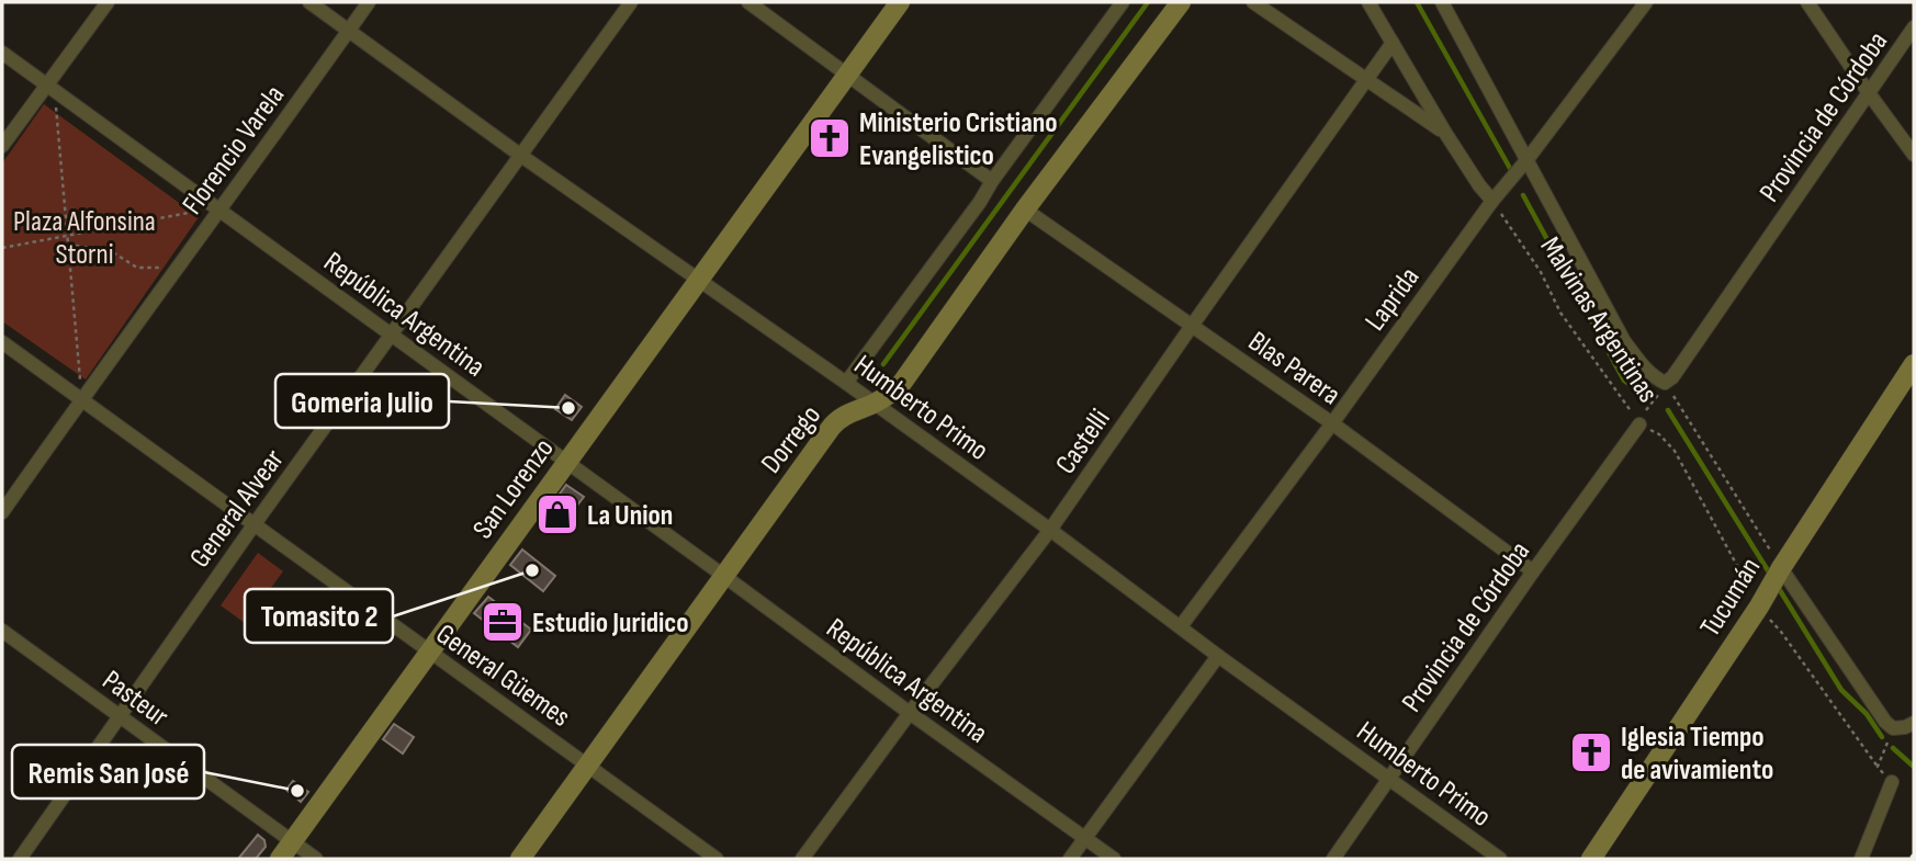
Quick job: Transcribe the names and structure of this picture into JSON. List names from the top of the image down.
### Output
{
  "streets": {
    "street": [
      "Provincia de Córdoba",
      "Florencio Varela",
      "Laprida",
      "República Argentina",
      "Malvinas Argentinas",
      "Blas Parera",
      "Humberto Primo",
      "Dorrego",
      "Castelli",
      "San Lorenzo",
      "General Alvear",
      "Tucumán",
      "General Güemes",
      "Pasteur"
    ]
  },
  "crossings": [
    ["Provincia de Córdoba", "Malvinas Argentinas"],
    ["Provincia de Córdoba", "Blas Parera"],
    ["Provincia de Córdoba", "Humberto Primo"],
    ["Florencio Varela", "República Argentina"],
    ["Florencio Varela", "Humberto Primo"],
    ["Florencio Varela", "General Güemes"],
    ["Laprida", "Malvinas Argentinas"],
    ["Laprida", "Blas Parera"],
    ["Laprida", "Humberto Primo"],
    ["República Argentina", "Dorrego"],
    ["República Argentina", "Castelli"],
    ["República Argentina", "San Lorenzo"],
    ["República Argentina", "General Alvear"],
    ["Malvinas Argentinas", "Tucumán"],
    ["Blas Parera", "Dorrego"],
    ["Blas Parera", "Castelli"],
    ["Humberto Primo", "Dorrego"],
    ["Humberto Primo", "Castelli"],
    ["Humberto Primo", "San Lorenzo"],
    ["Humberto Primo", "General Alvear"],
    ["Dorrego", "General Güemes"],
    ["San Lorenzo", "General Güemes"],
    ["San Lorenzo", "Pasteur"],
    ["General Alvear", "General Güemes"],
    ["General Alvear", "Pasteur"]
  ],
  "parks": ["Plaza Alfonsina Storni"],
  "places": {
    "church": ["Ministerio Cristiano Evangelistico", "Iglesia Tiempo de avivamiento"],
    "other": ["Gomeria Julio", "Tomasito 2", "Remis San José"],
    "shop": ["La Union"],
    "office": ["Estudio Juridico"]
  }
}
